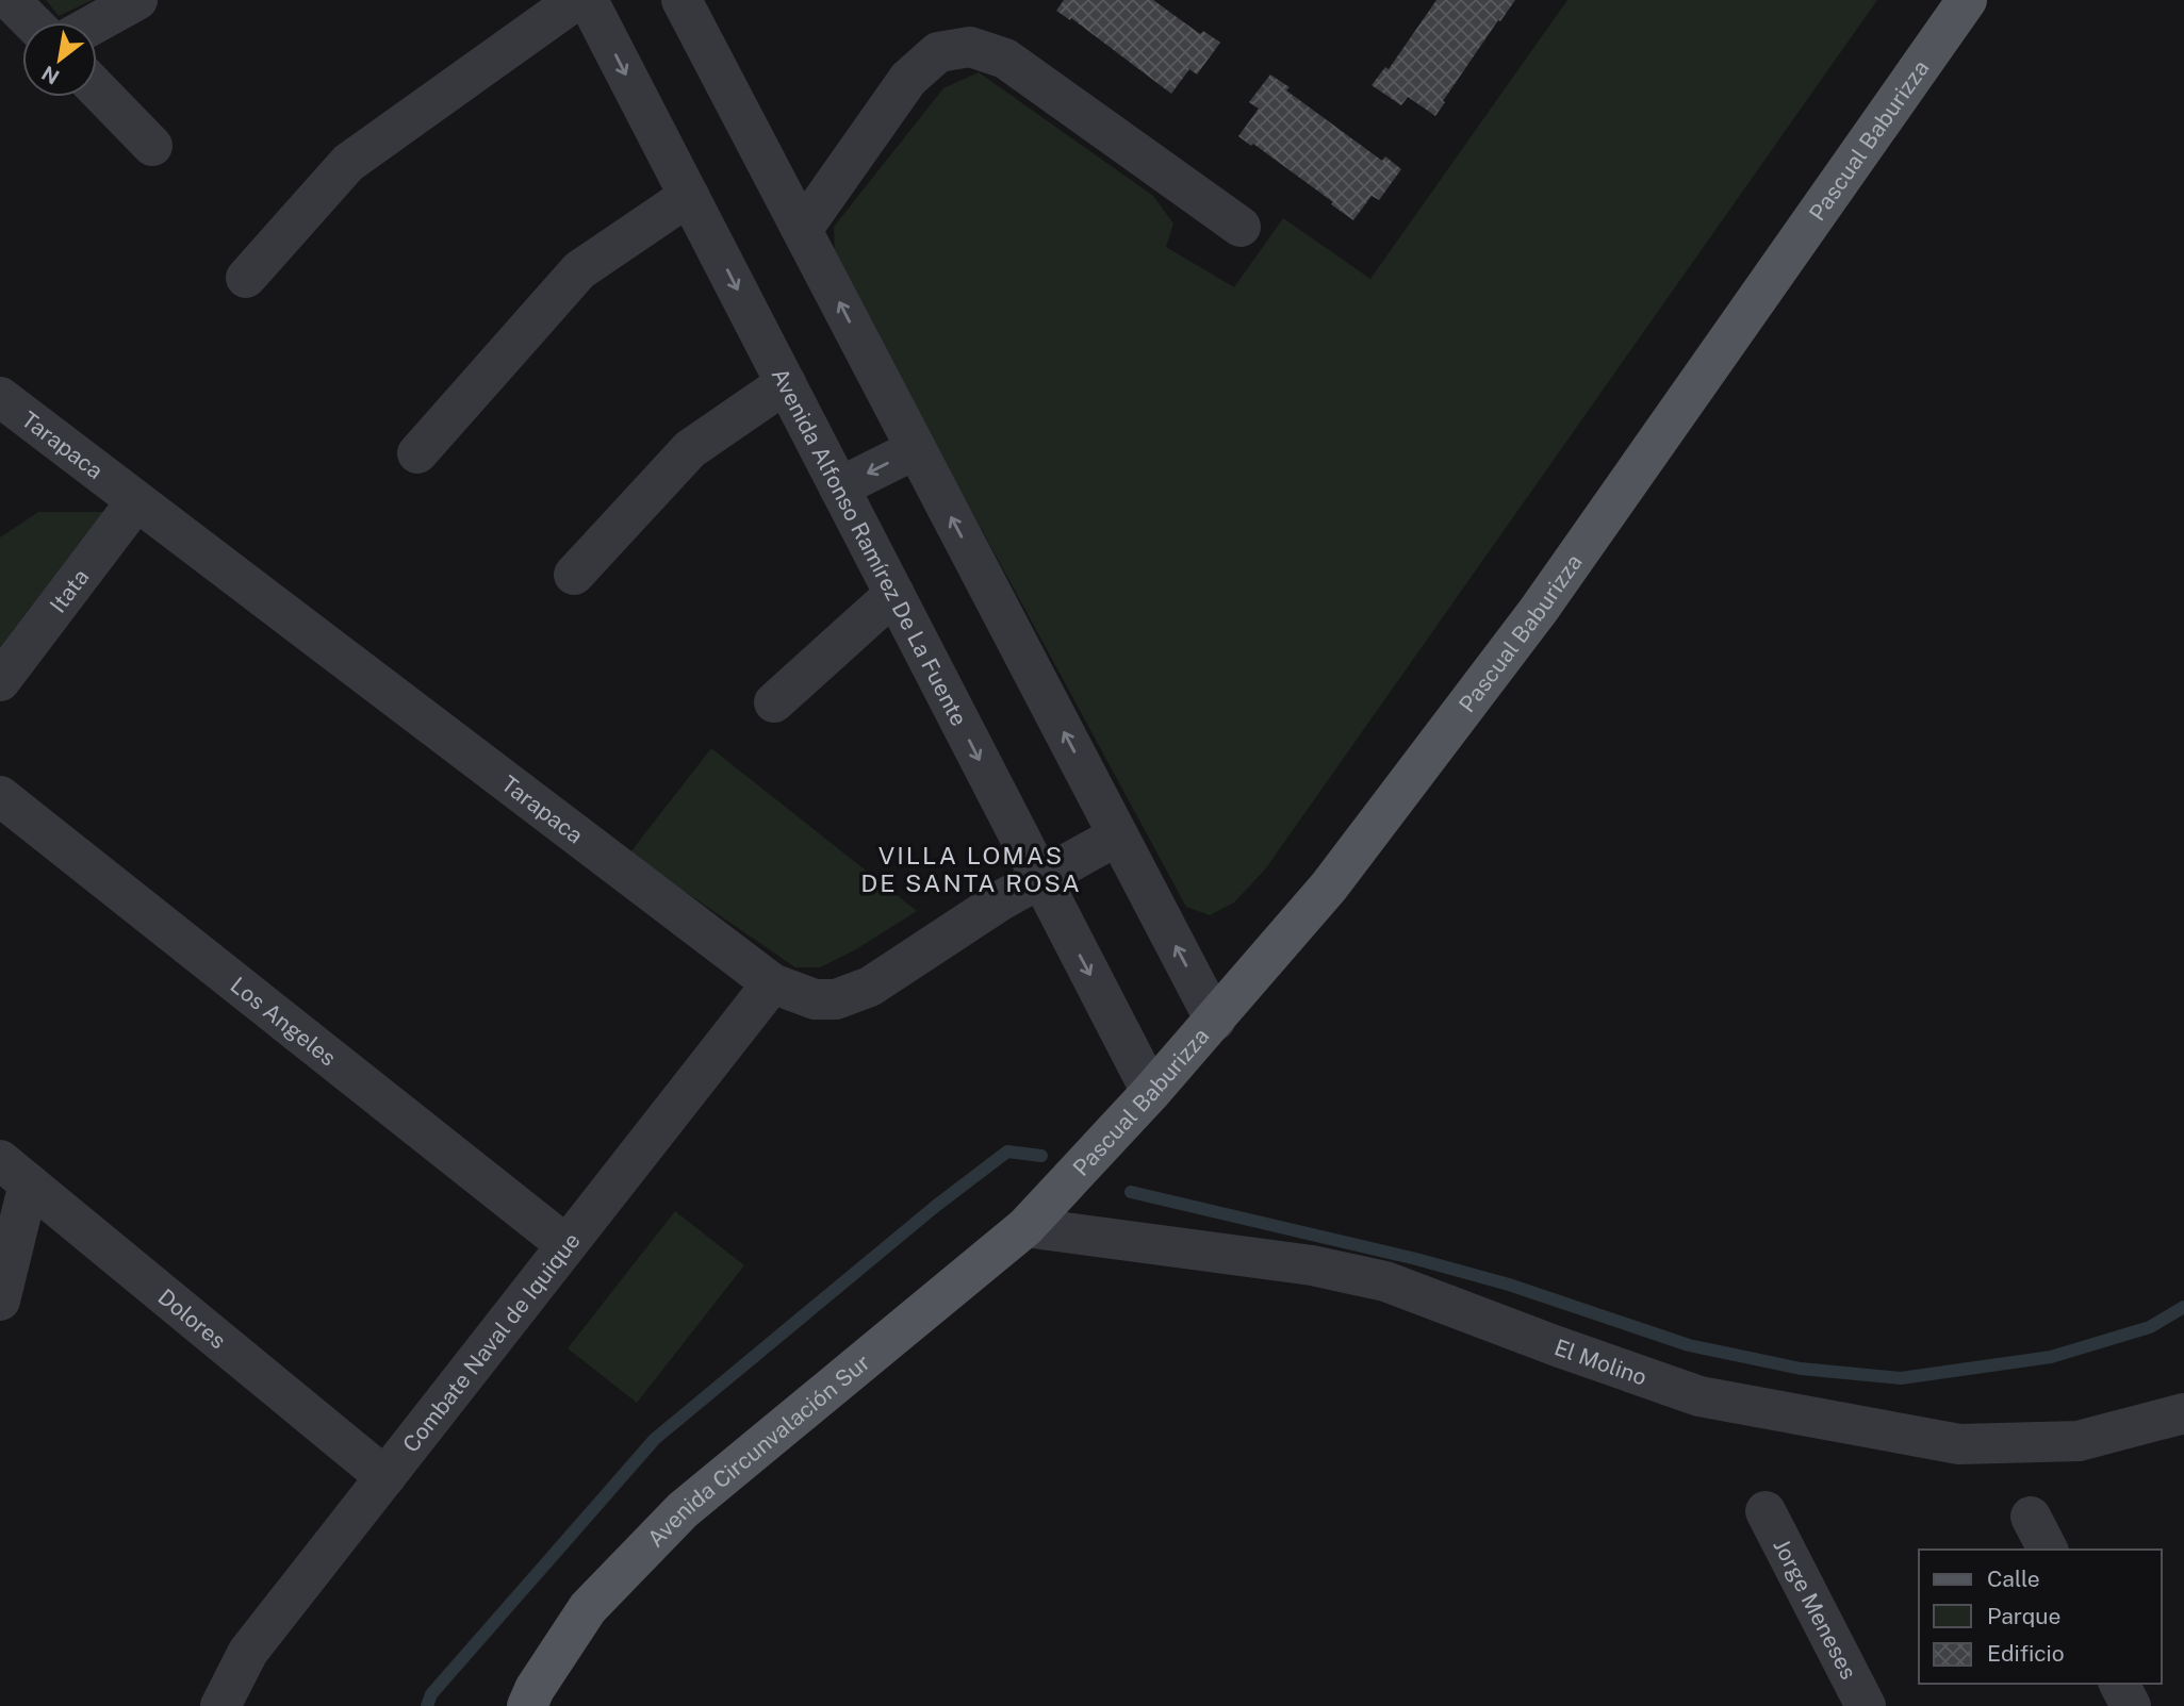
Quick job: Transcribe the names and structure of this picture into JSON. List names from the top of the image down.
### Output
{
  "streets": {
    "main road": ["Pascual Baburizza", "Avenida Circunvalación Sur"],
    "street": [
      "Tarapaca",
      "Avenida Alfonso Ramírez De La Fuente",
      "Itata",
      "Los Angeles",
      "Dolores",
      "Combate Naval de Iquique",
      "El Molino",
      "Jorge Meneses"
    ]
  },
  "crossings": [
    ["Pascual Baburizza", "Avenida Alfonso Ramírez De La Fuente"],
    ["Pascual Baburizza", "El Molino"],
    ["Pascual Baburizza", "Avenida Circunvalación Sur"],
    ["Tarapaca", "Avenida Alfonso Ramírez De La Fuente"],
    ["Tarapaca", "Itata"],
    ["Tarapaca", "Combate Naval de Iquique"],
    ["Los Angeles", "Combate Naval de Iquique"],
    ["Dolores", "Combate Naval de Iquique"],
    ["El Molino", "Avenida Circunvalación Sur"]
  ],
  "districts": ["VILLA LOMAS DE SANTA ROSA"],
  "legend": ["Calle", "Parque", "Edificio"],
  "north": "bottom left"
}
